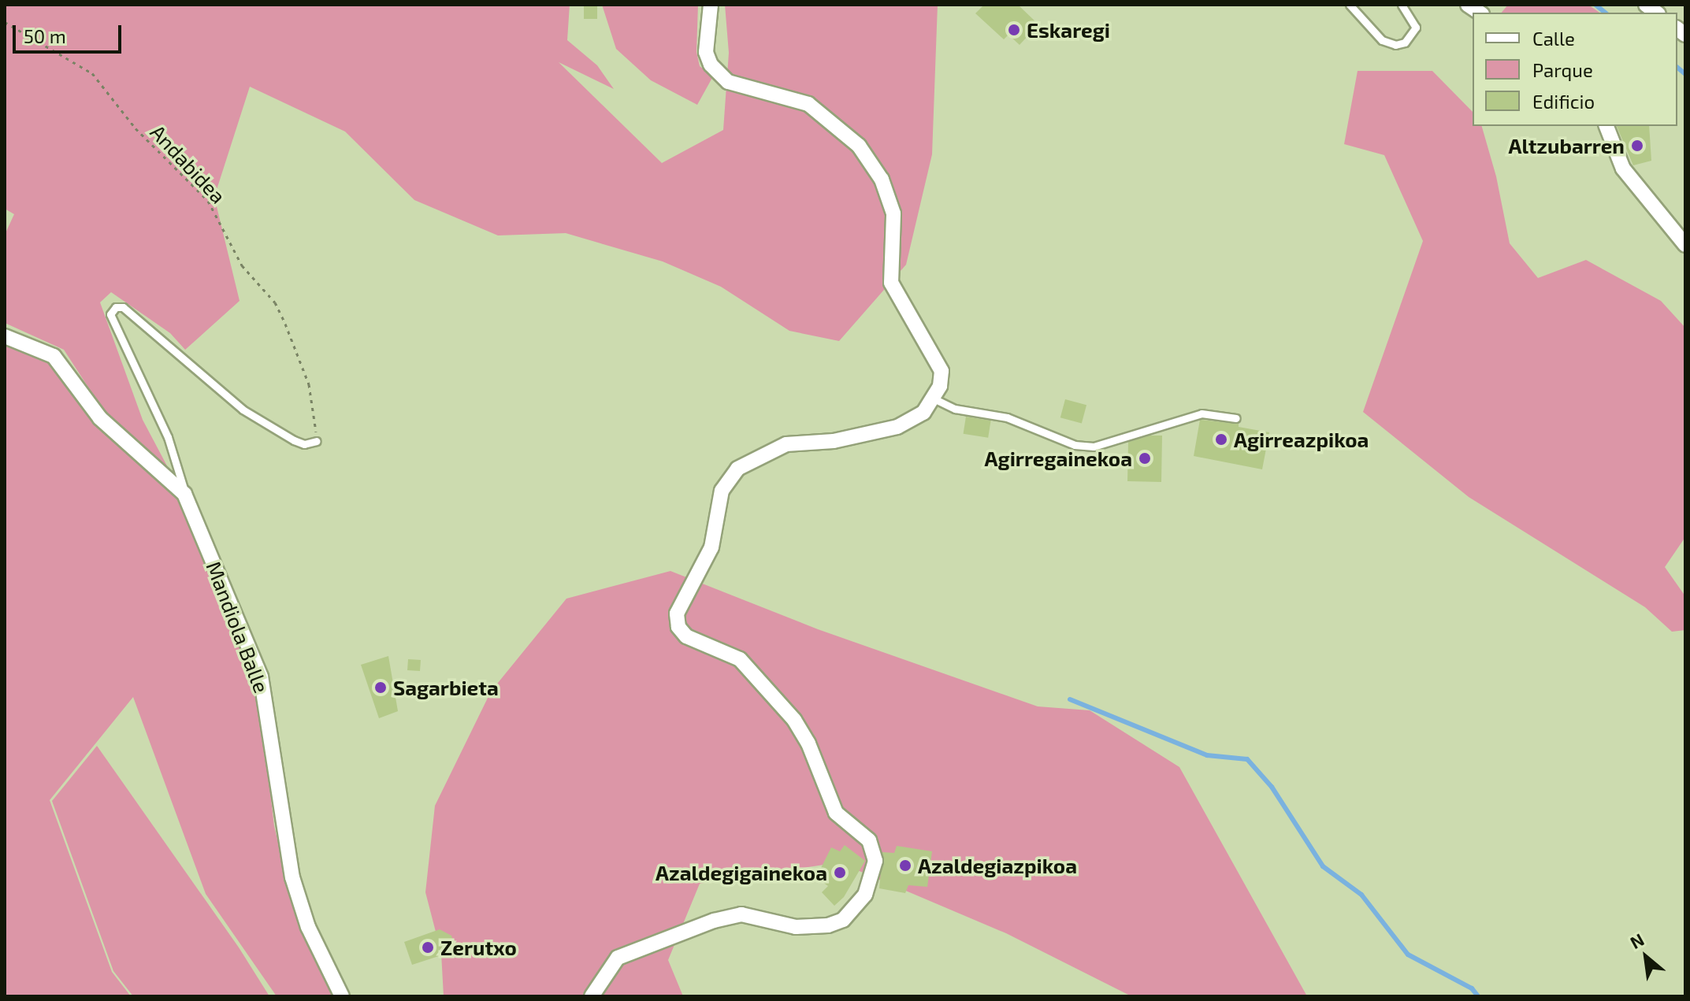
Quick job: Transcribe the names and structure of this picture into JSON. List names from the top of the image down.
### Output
{
  "streets": {
    "street": ["Mandiola Balle"],
    "path": ["Andabidea"]
  },
  "places": [
    "Eskaregi",
    "Altzubarren",
    "Agirreazpikoa",
    "Agirregainekoa",
    "Sagarbieta",
    "Azaldegiazpikoa",
    "Azaldegigainekoa",
    "Zerutxo"
  ],
  "legend": ["Calle", "Parque", "Edificio"],
  "scale_bar": "50 m",
  "north": "top left"
}
